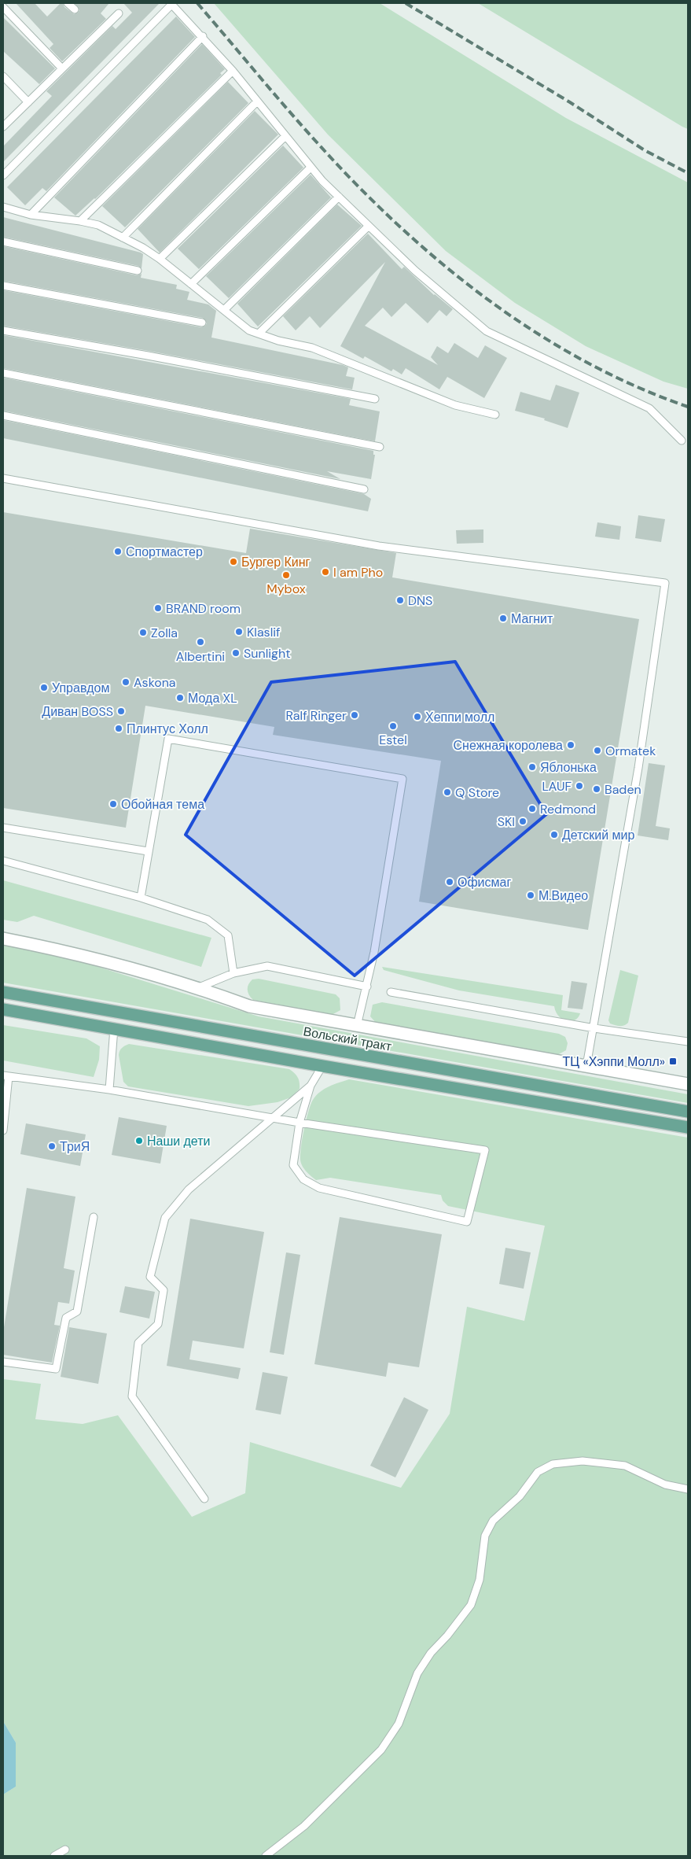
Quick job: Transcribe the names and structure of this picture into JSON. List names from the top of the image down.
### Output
{
  "streets": {
    "main road": ["Вольский тракт"]
  },
  "places": {
    "other": [
      "Спортмастер",
      "Бургер Кинг",
      "I am Pho",
      "Mybox",
      "DNS",
      "BRAND room",
      "Магнит",
      "Klaslif",
      "Zolla",
      "Albertini",
      "Sunlight",
      "Askona",
      "Управдом",
      "Мода XL",
      "Диван BOSS",
      "Ralf Ringer",
      "Хеппи молл",
      "Estel",
      "Плинтус Холл",
      "Снежная королева",
      "Ormatek",
      "Яблонька",
      "LAUF",
      "Baden",
      "Q Store",
      "Обойная тема",
      "Redmond",
      "SKI",
      "Детский мир",
      "Офисмаг",
      "М.Видео",
      "Наши дети",
      "ТриЯ"
    ],
    "transit": ["ТЦ «Хэппи Молл»"]
  }
}
